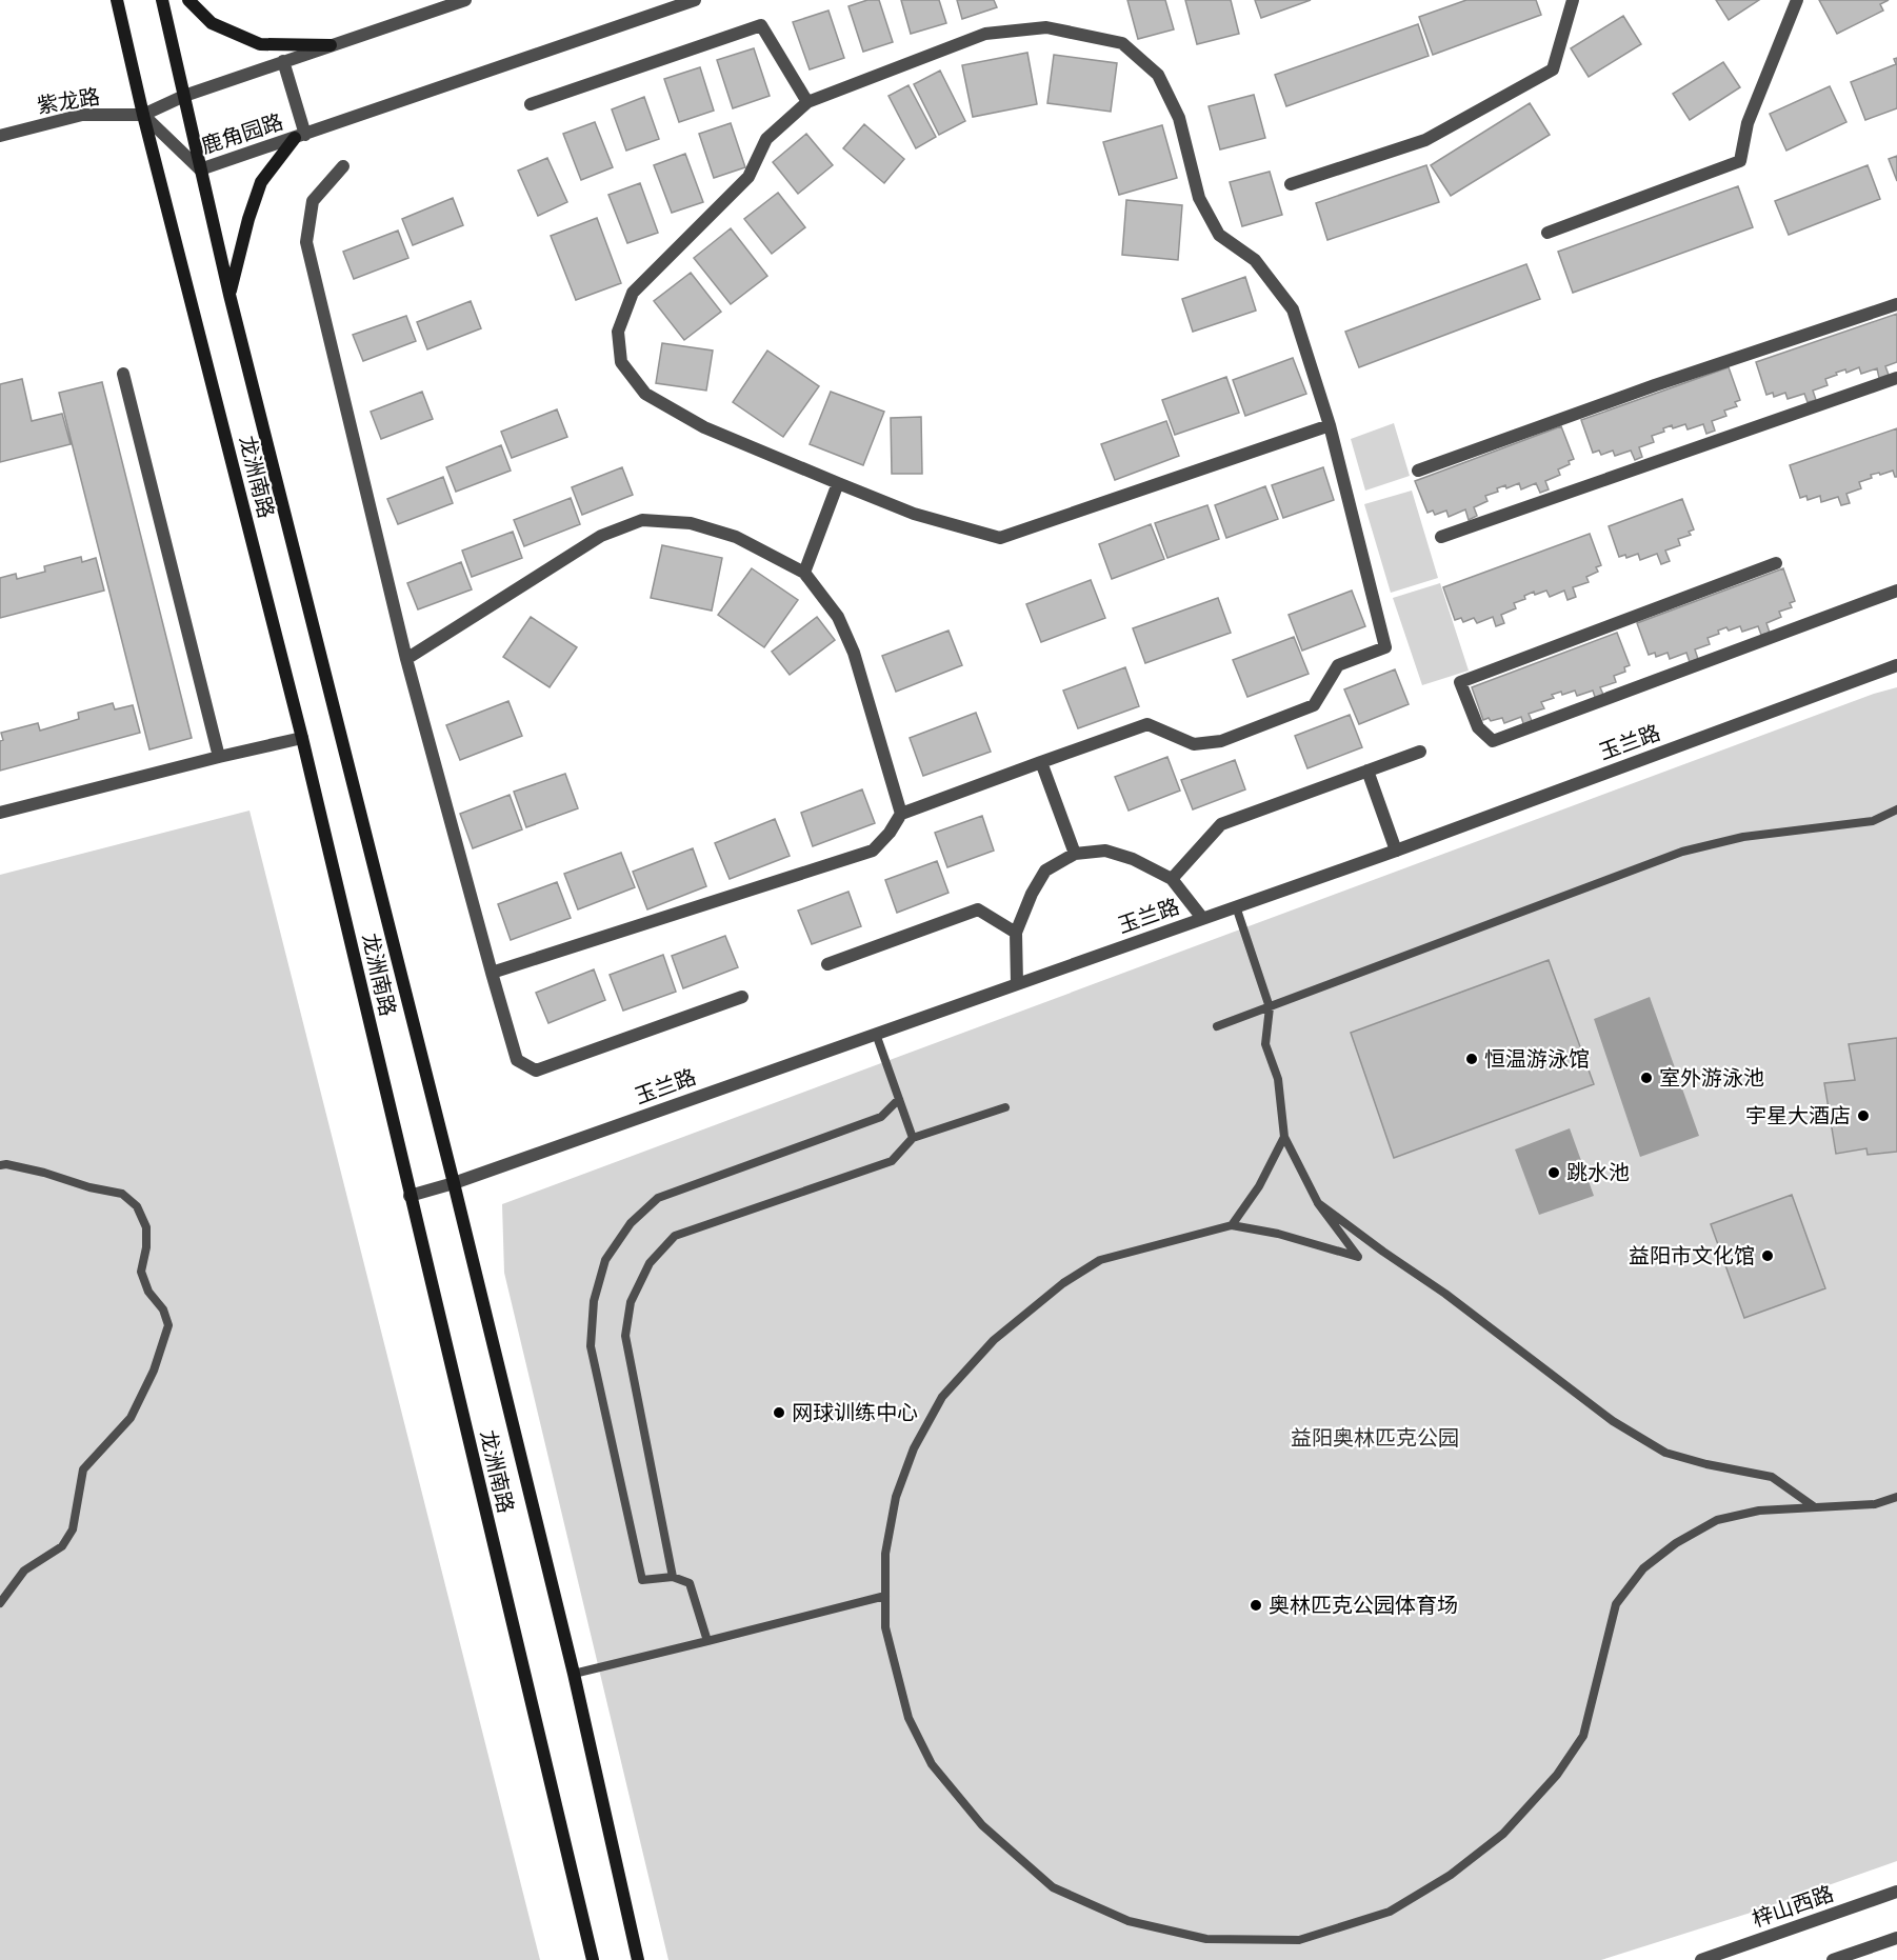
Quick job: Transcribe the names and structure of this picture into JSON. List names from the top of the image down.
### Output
{
  "streets": {
    "main road": ["龙洲南路"],
    "street": [
      "紫龙路",
      "鹿角园路",
      "玉兰路",
      "梓山西路"
    ]
  },
  "crossings": [
    ["紫龙路", "鹿角园路"],
    ["紫龙路", "龙洲南路"],
    ["鹿角园路", "龙洲南路"],
    ["龙洲南路", "玉兰路"]
  ],
  "parks": ["益阳奥林匹克公园"],
  "places": [
    "恒温游泳馆",
    "室外游泳池",
    "宇星大酒店",
    "跳水池",
    "益阳市文化馆",
    "网球训练中心",
    "奥林匹克公园体育场"
  ]
}
